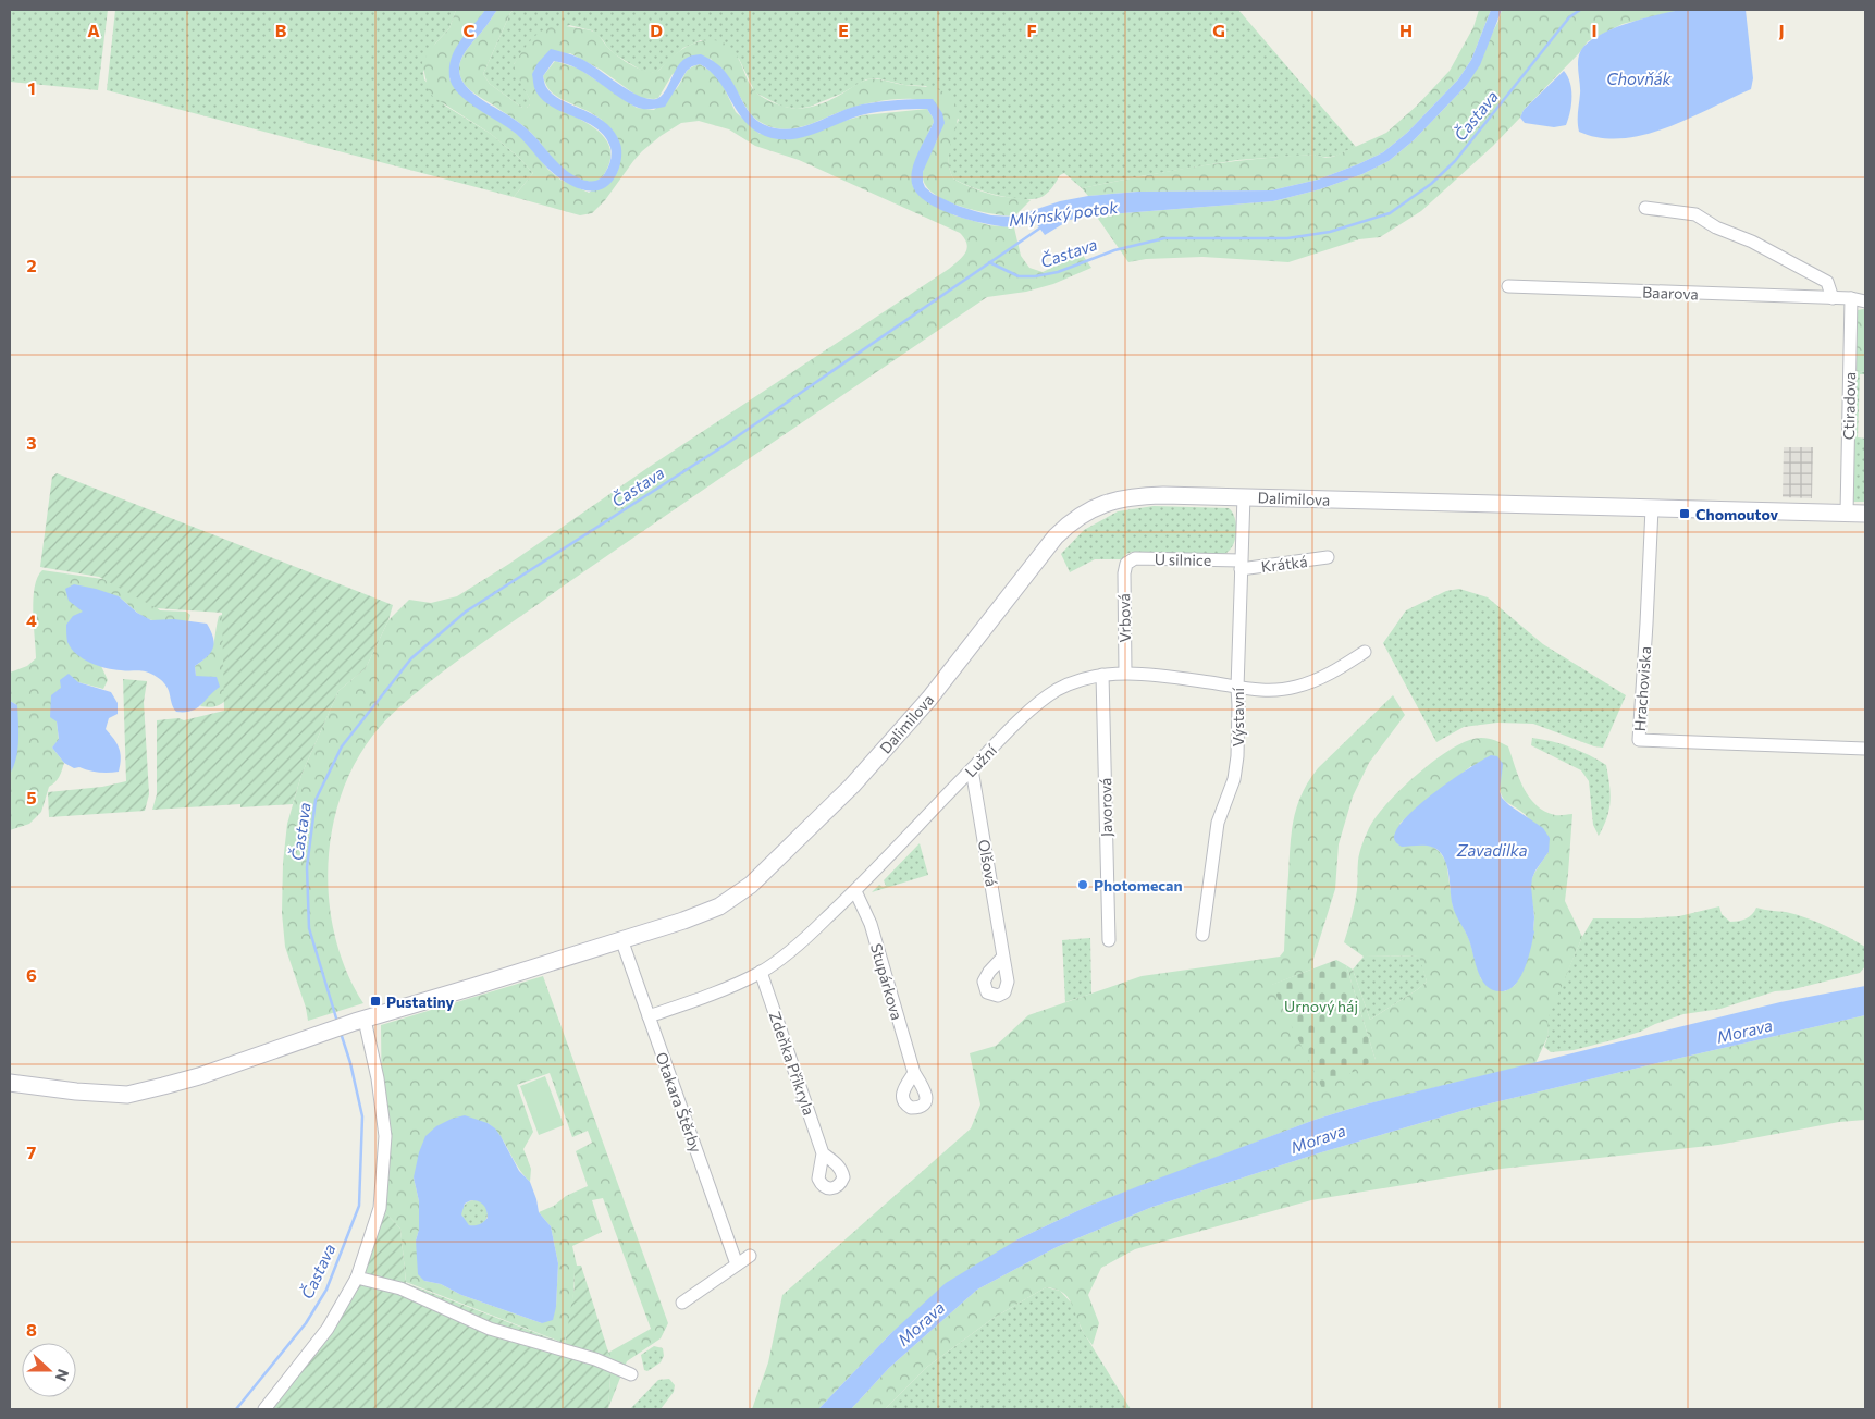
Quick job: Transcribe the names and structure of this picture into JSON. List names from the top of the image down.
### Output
{
  "streets": {
    "main road": ["Dalimilova"],
    "street": [
      "Baarova",
      "Ctiradova",
      "U silnice",
      "Krátká",
      "Vrbová",
      "Hrachoviska",
      "Výstavní",
      "Lužní",
      "Javorová",
      "Olšová",
      "Stupárkova",
      "Zdeňka Přikryla",
      "Otakara Štěrby"
    ]
  },
  "crossings": [
    ["Baarova", "Ctiradova"],
    ["Ctiradova", "Dalimilova"],
    ["Dalimilova", "Hrachoviska"],
    ["Dalimilova", "Výstavní"],
    ["Dalimilova", "Otakara Štěrby"],
    ["U silnice", "Krátká"],
    ["U silnice", "Vrbová"],
    ["U silnice", "Výstavní"],
    ["Krátká", "Výstavní"],
    ["Vrbová", "Lužní"],
    ["Výstavní", "Lužní"],
    ["Lužní", "Javorová"],
    ["Lužní", "Olšová"],
    ["Lužní", "Stupárkova"],
    ["Lužní", "Zdeňka Přikryla"],
    ["Lužní", "Otakara Štěrby"]
  ],
  "water": [
    "Chovňák",
    "Častava",
    "Mlýnský potok",
    "Zavadilka",
    "Morava"
  ],
  "parks": ["Urnový háj"],
  "places": {
    "transit": ["Chomoutov", "Pustatiny"],
    "other": ["Photomecan"]
  },
  "north": "right",
  "grid": {
    "columns": [
      "A",
      "B",
      "C",
      "D",
      "E",
      "F",
      "G",
      "H",
      "I",
      "J"
    ],
    "rows": [
      "1",
      "2",
      "3",
      "4",
      "5",
      "6",
      "7",
      "8"
    ]
  }
}
